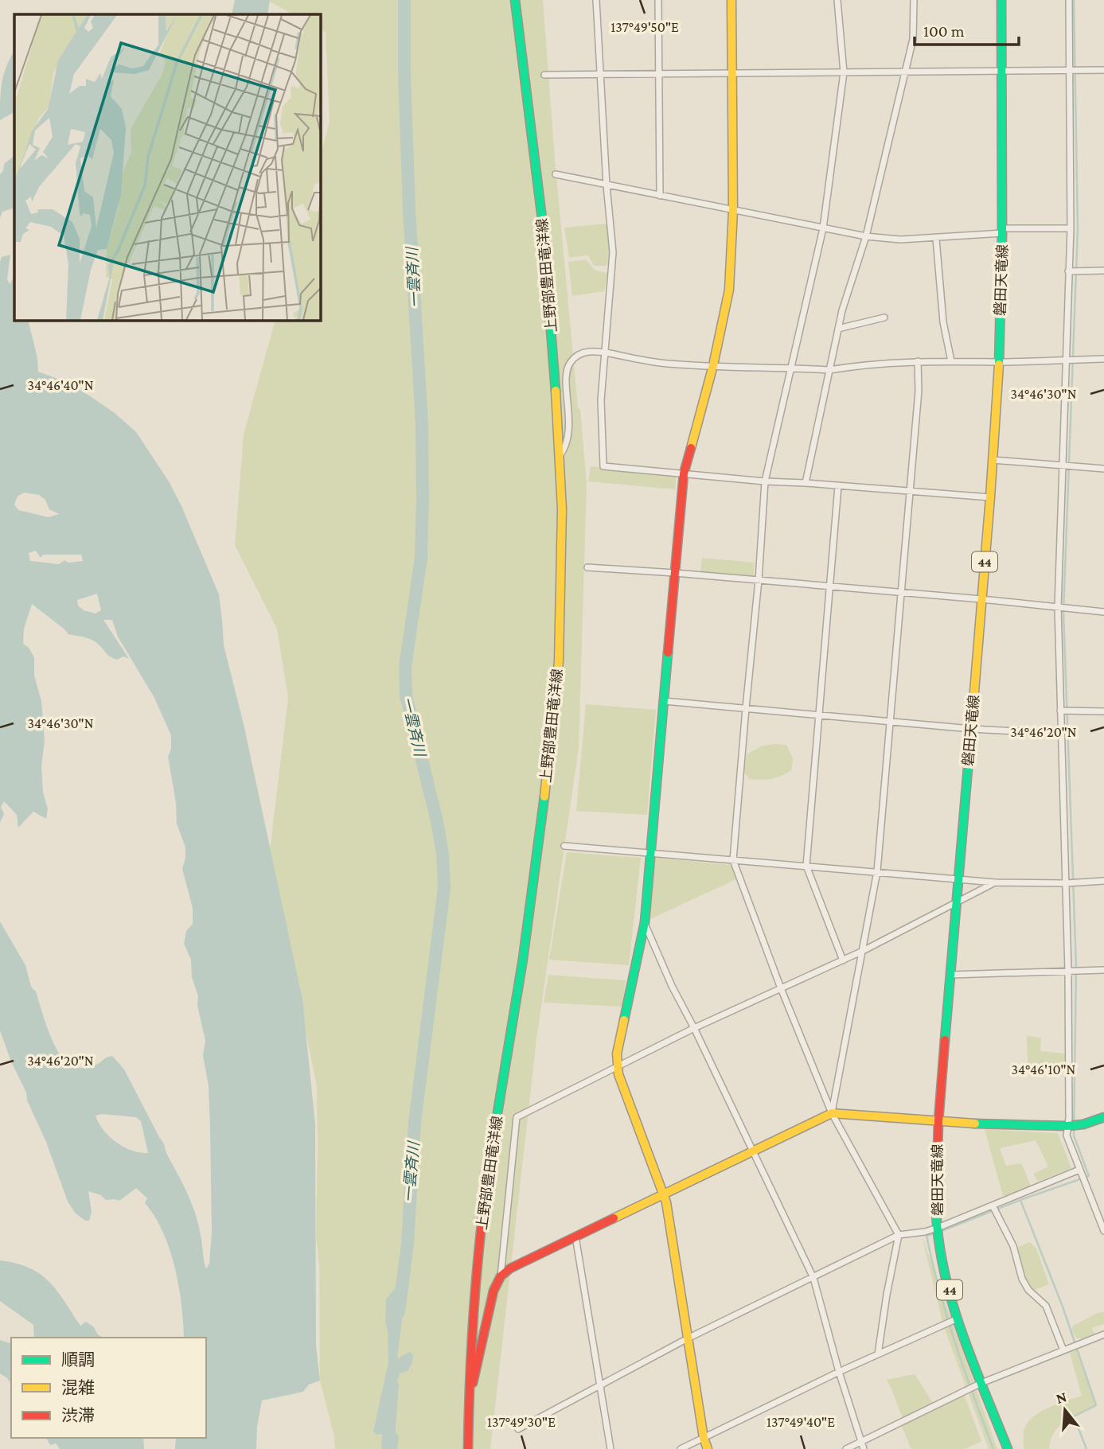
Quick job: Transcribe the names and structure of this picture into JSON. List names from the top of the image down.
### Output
{
  "streets": {
    "main road": ["上野部豊田竜洋線", "磐田天竜線", "44"]
  },
  "water": ["一雲斉川"],
  "legend": ["順調", "混雑", "渋滞"],
  "scale_bar": "100 m",
  "north": "top",
  "coordinates": [
    "137°49'50\"E",
    "34°46'40\"N",
    "34°46'30\"N",
    "34°46'20\"N",
    "34°46'10\"N",
    "137°49'30\"E",
    "137°49'40\"E"
  ]
}
